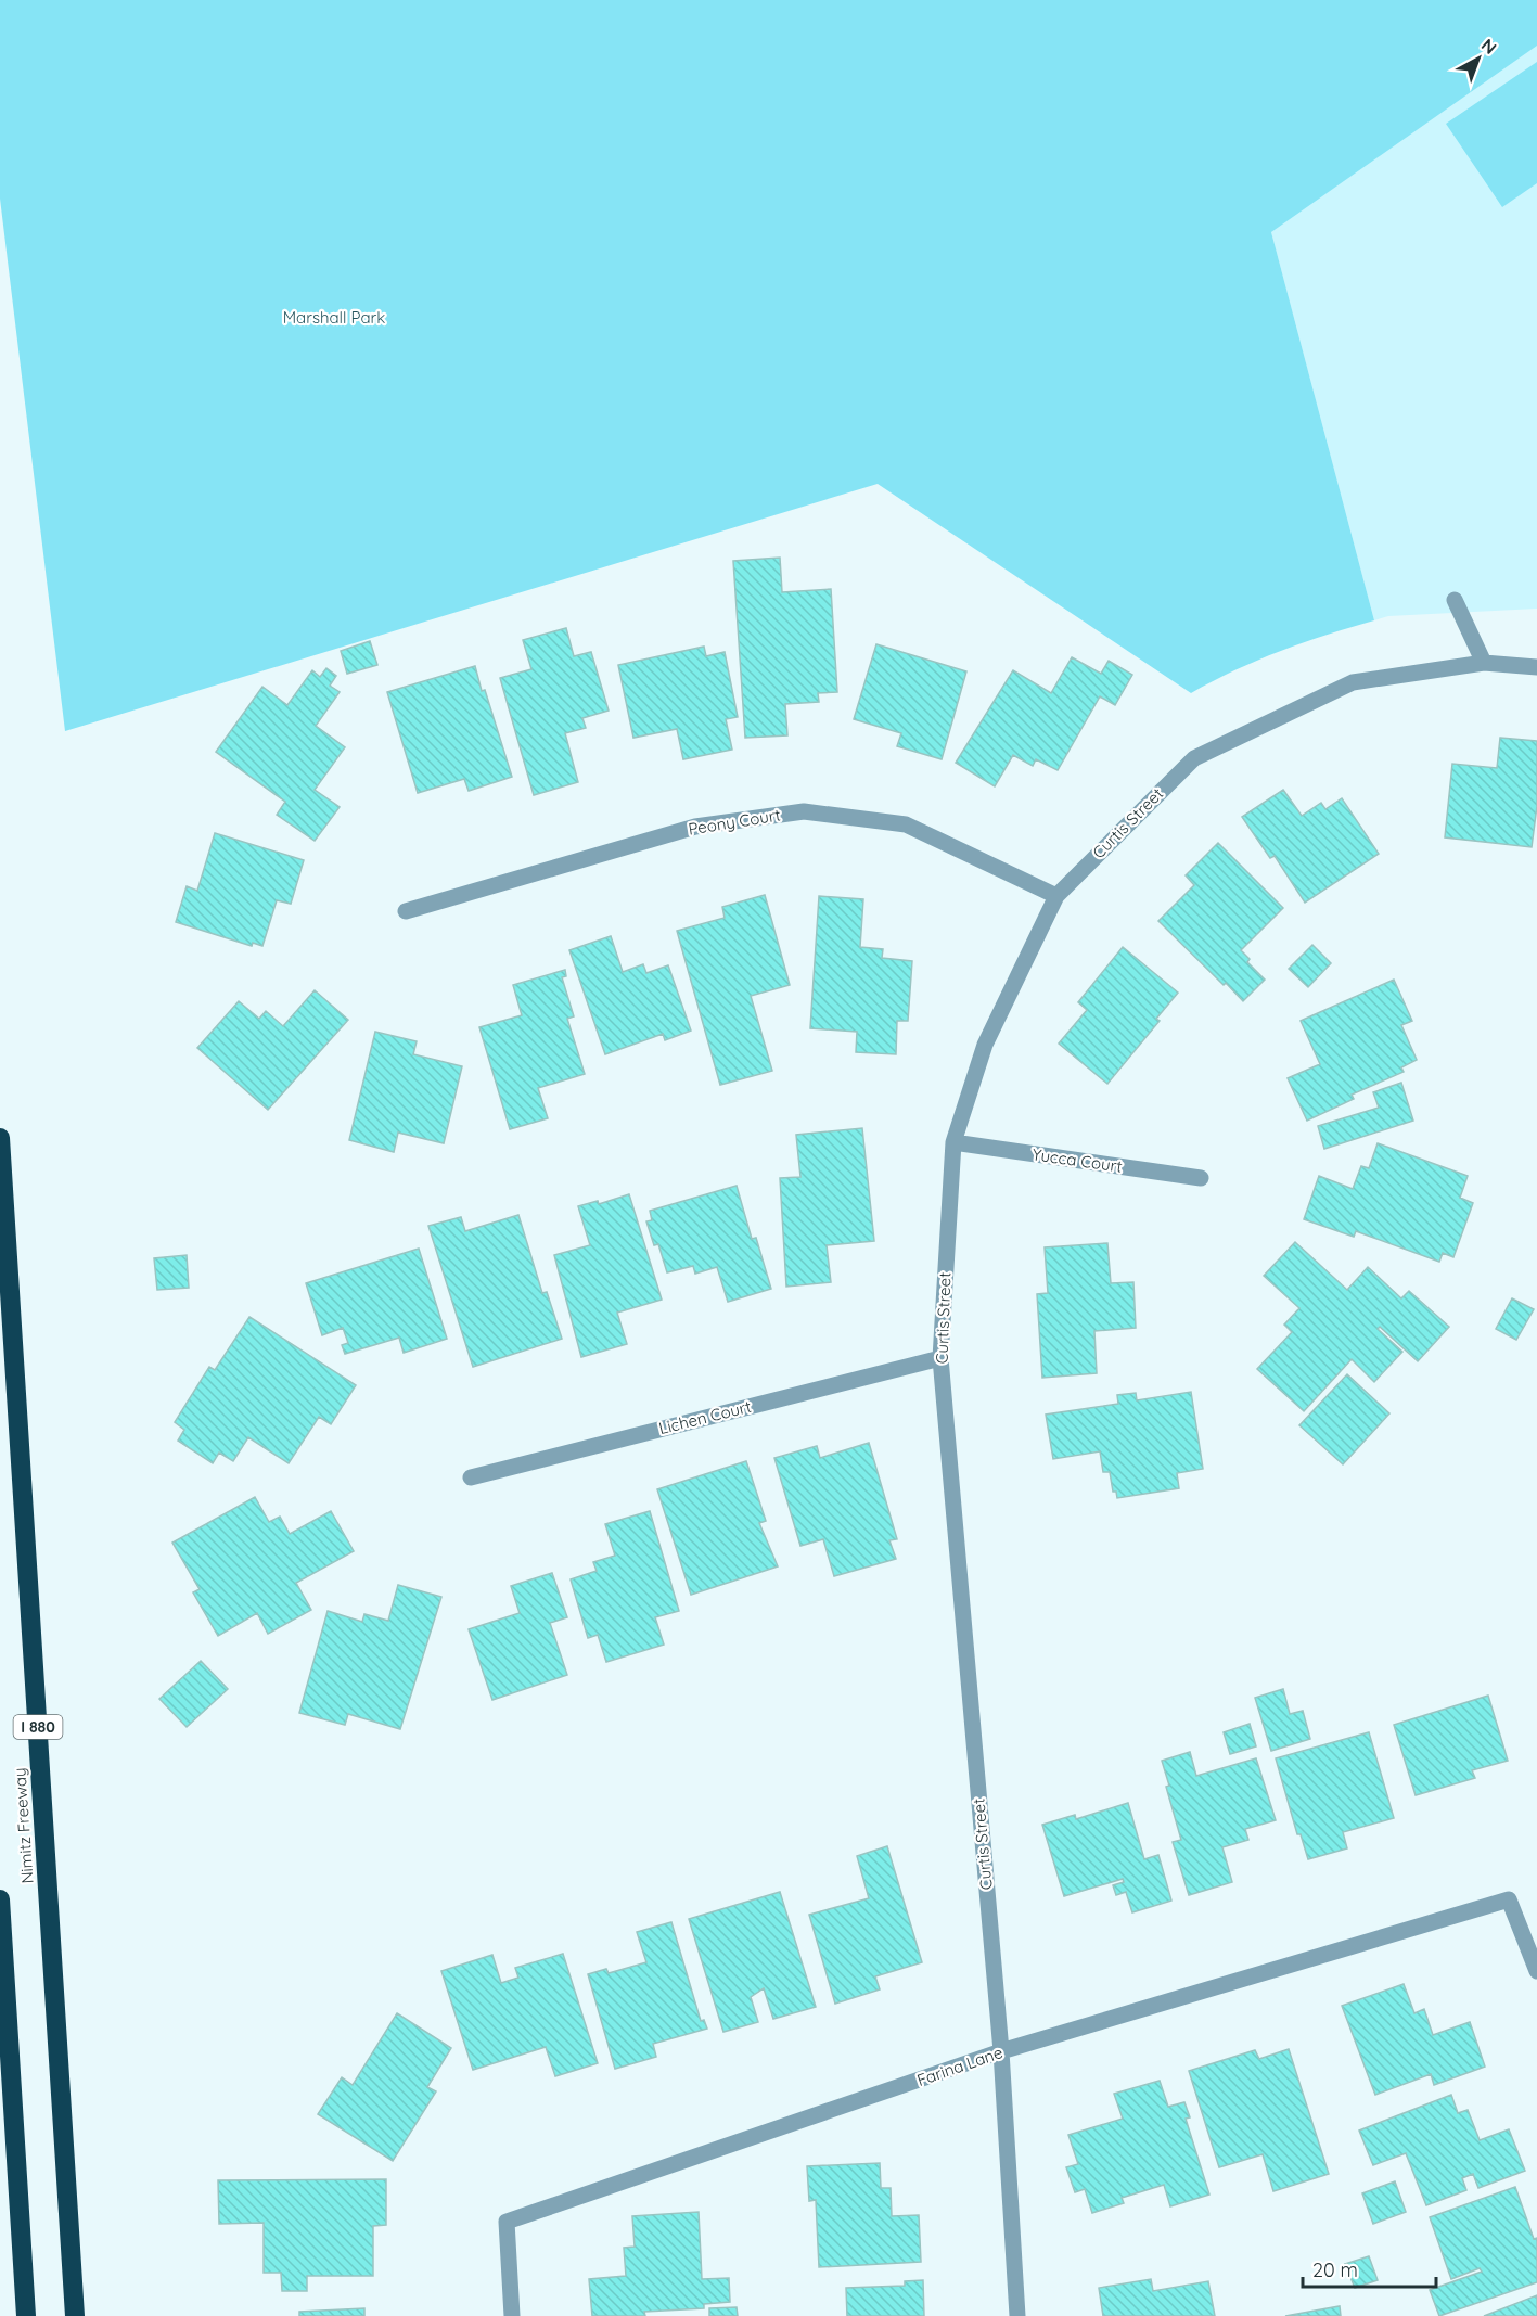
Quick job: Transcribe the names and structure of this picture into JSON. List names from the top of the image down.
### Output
{
  "streets": {
    "highway": ["I 880", "Nimitz Freeway"],
    "street": [
      "Peony Court",
      "Curtis Street",
      "Yucca Court",
      "Lichen Court",
      "Farina Lane"
    ]
  },
  "crossings": [
    ["Peony Court", "Curtis Street"],
    ["Curtis Street", "Yucca Court"],
    ["Curtis Street", "Lichen Court"],
    ["Curtis Street", "Farina Lane"]
  ],
  "parks": ["Marshall Park"],
  "scale_bar": "20 m",
  "north": "top right"
}
